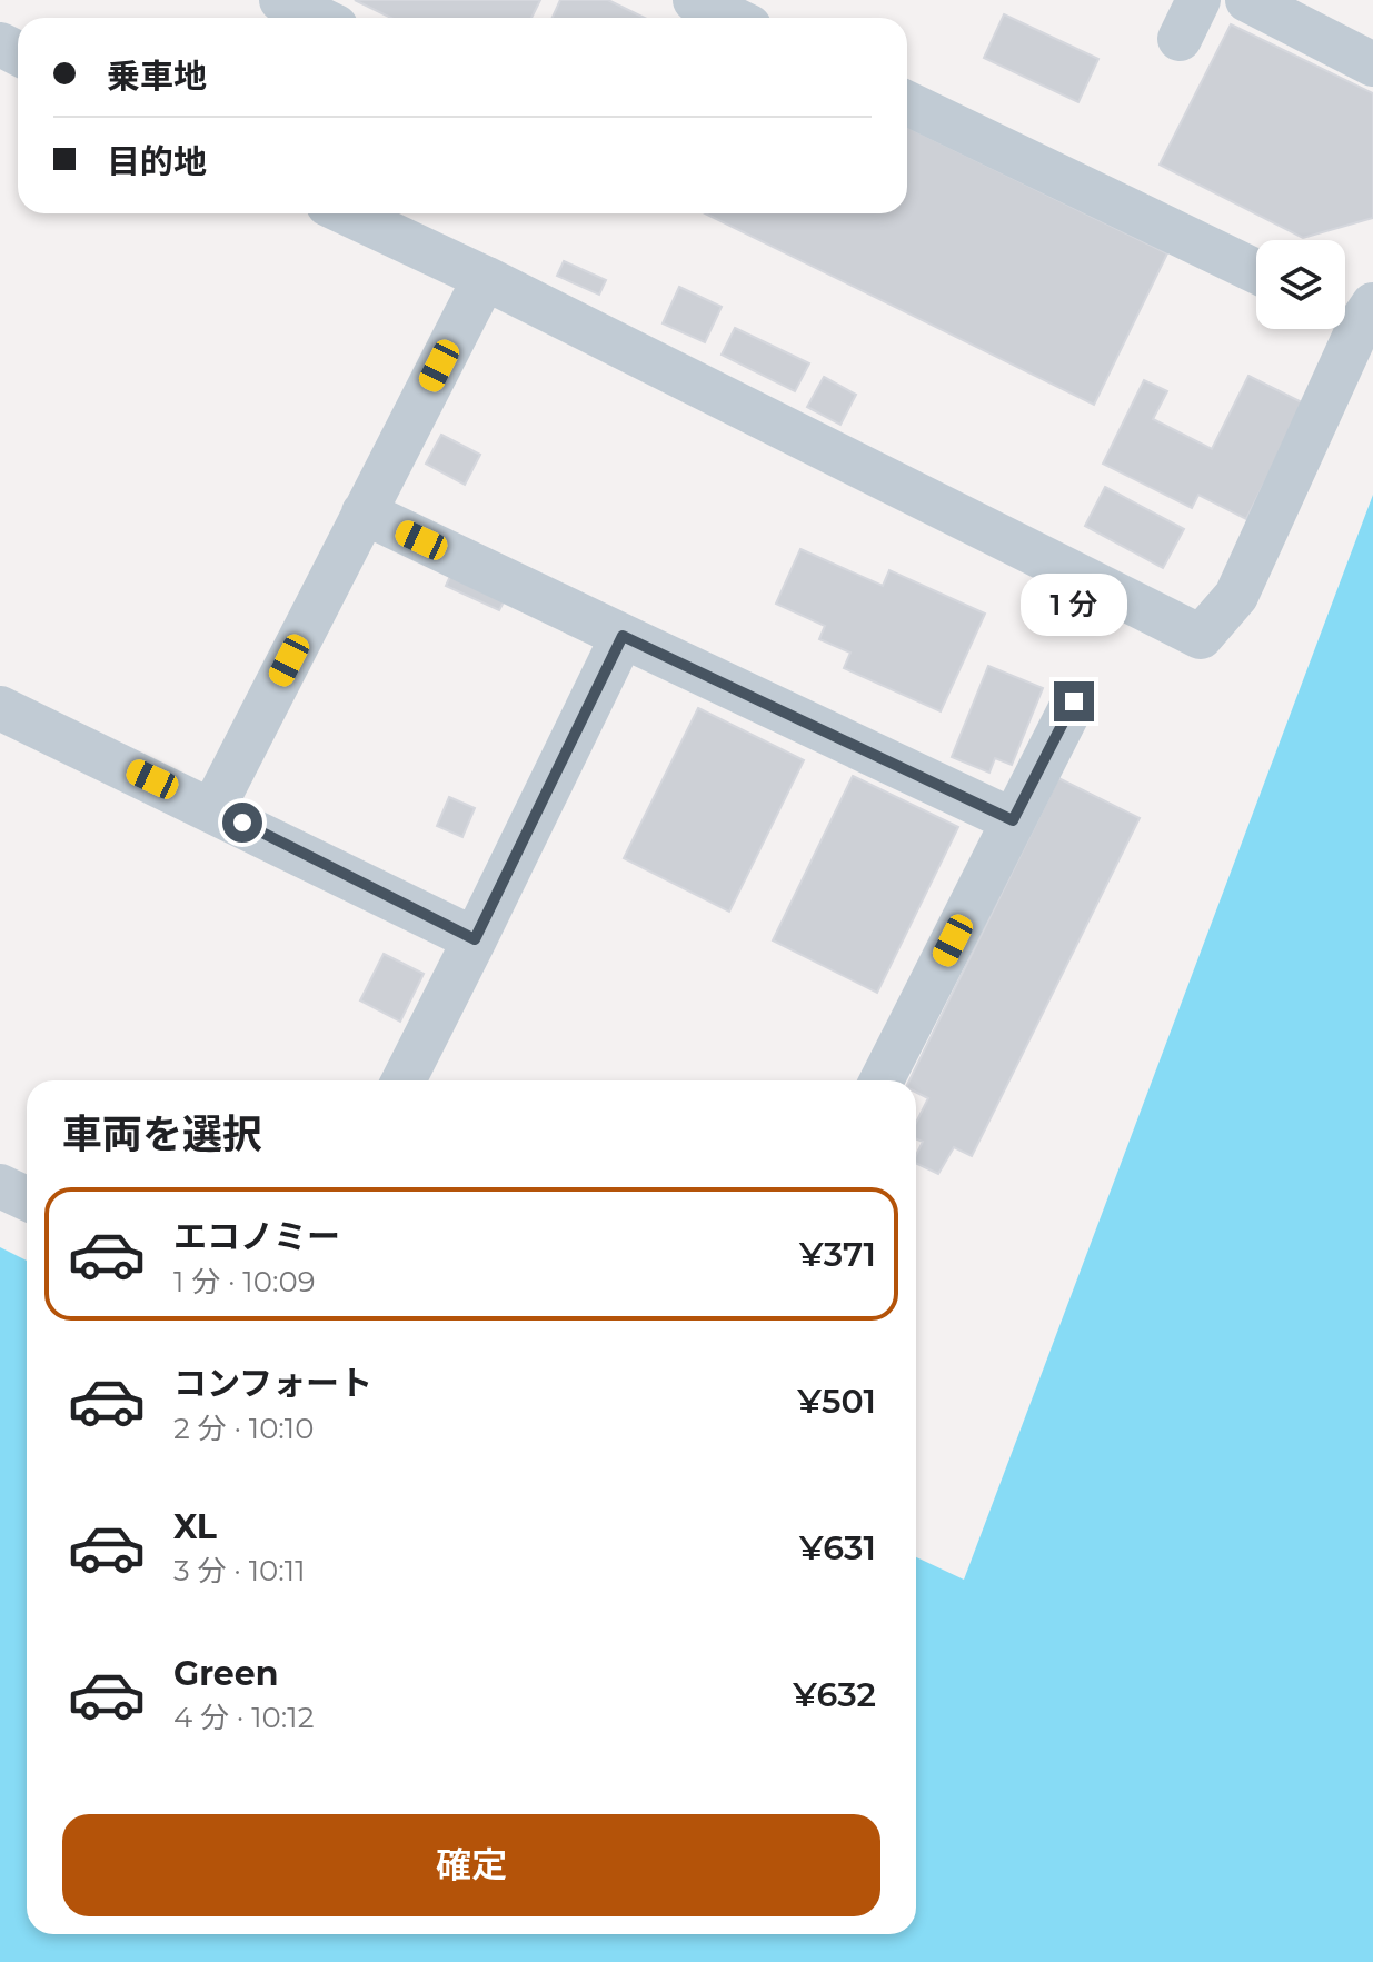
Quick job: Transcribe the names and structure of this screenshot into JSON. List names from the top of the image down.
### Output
{
  "page": {
    "banner": ["乗車地", "目的地"],
    "bubble": "1 分",
    "heading": "車両を選択",
    "list": [
      {
        "name": "エコノミー",
        "note": "1 分 · 10:09",
        "value": "¥371"
      },
      {
        "name": "コンフォート",
        "note": "2 分 · 10:10",
        "value": "¥501"
      },
      {
        "name": "XL",
        "note": "3 分 · 10:11",
        "value": "¥631"
      },
      {
        "name": "Green",
        "note": "4 分 · 10:12",
        "value": "¥632"
      }
    ],
    "buttons": "確定"
  }
}
